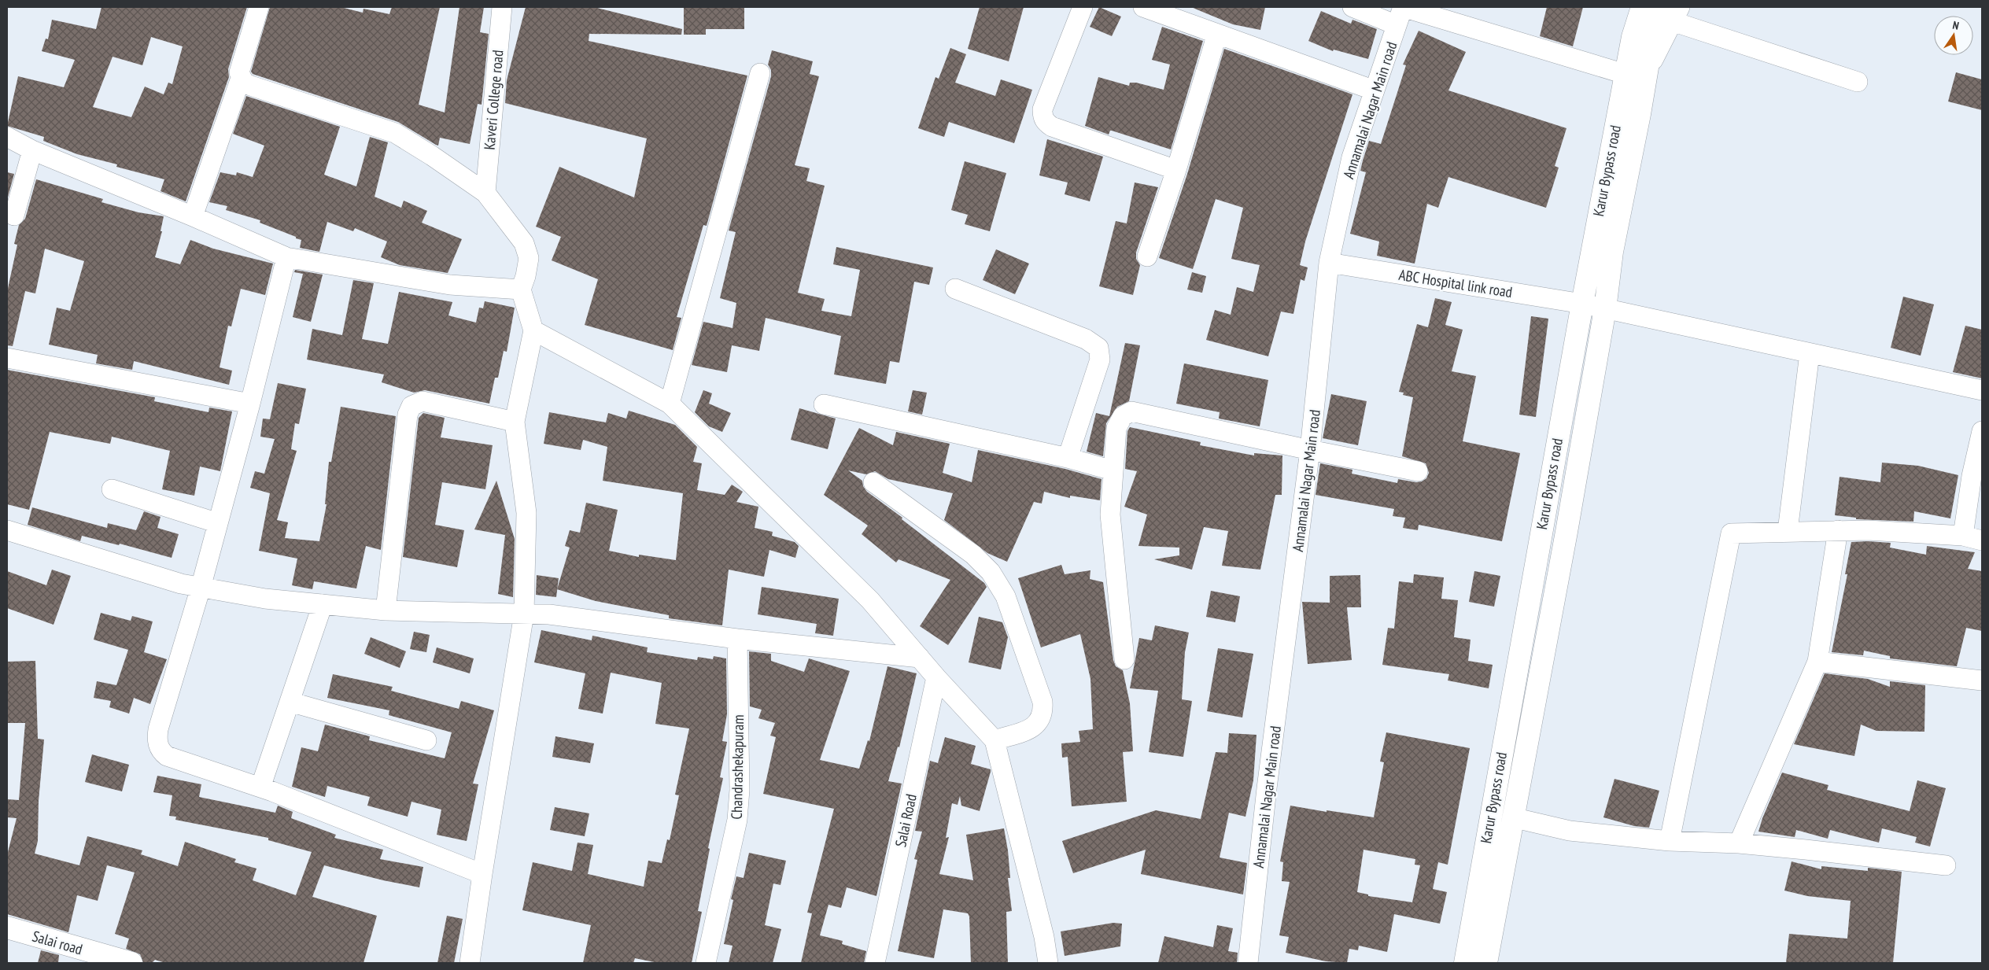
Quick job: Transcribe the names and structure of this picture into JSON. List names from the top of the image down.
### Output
{
  "streets": {
    "main road": ["Karur Bypass road", "Salai road"],
    "street": [
      "Kaveri College road",
      "Annamalai Nagar Main road",
      "ABC Hospital link road",
      "Chandrashekapuram",
      "Salai Road"
    ]
  },
  "crossings": [
    ["Annamalai Nagar Main road", "ABC Hospital link road"],
    ["Karur Bypass road", "ABC Hospital link road"]
  ],
  "north": "top"
}
